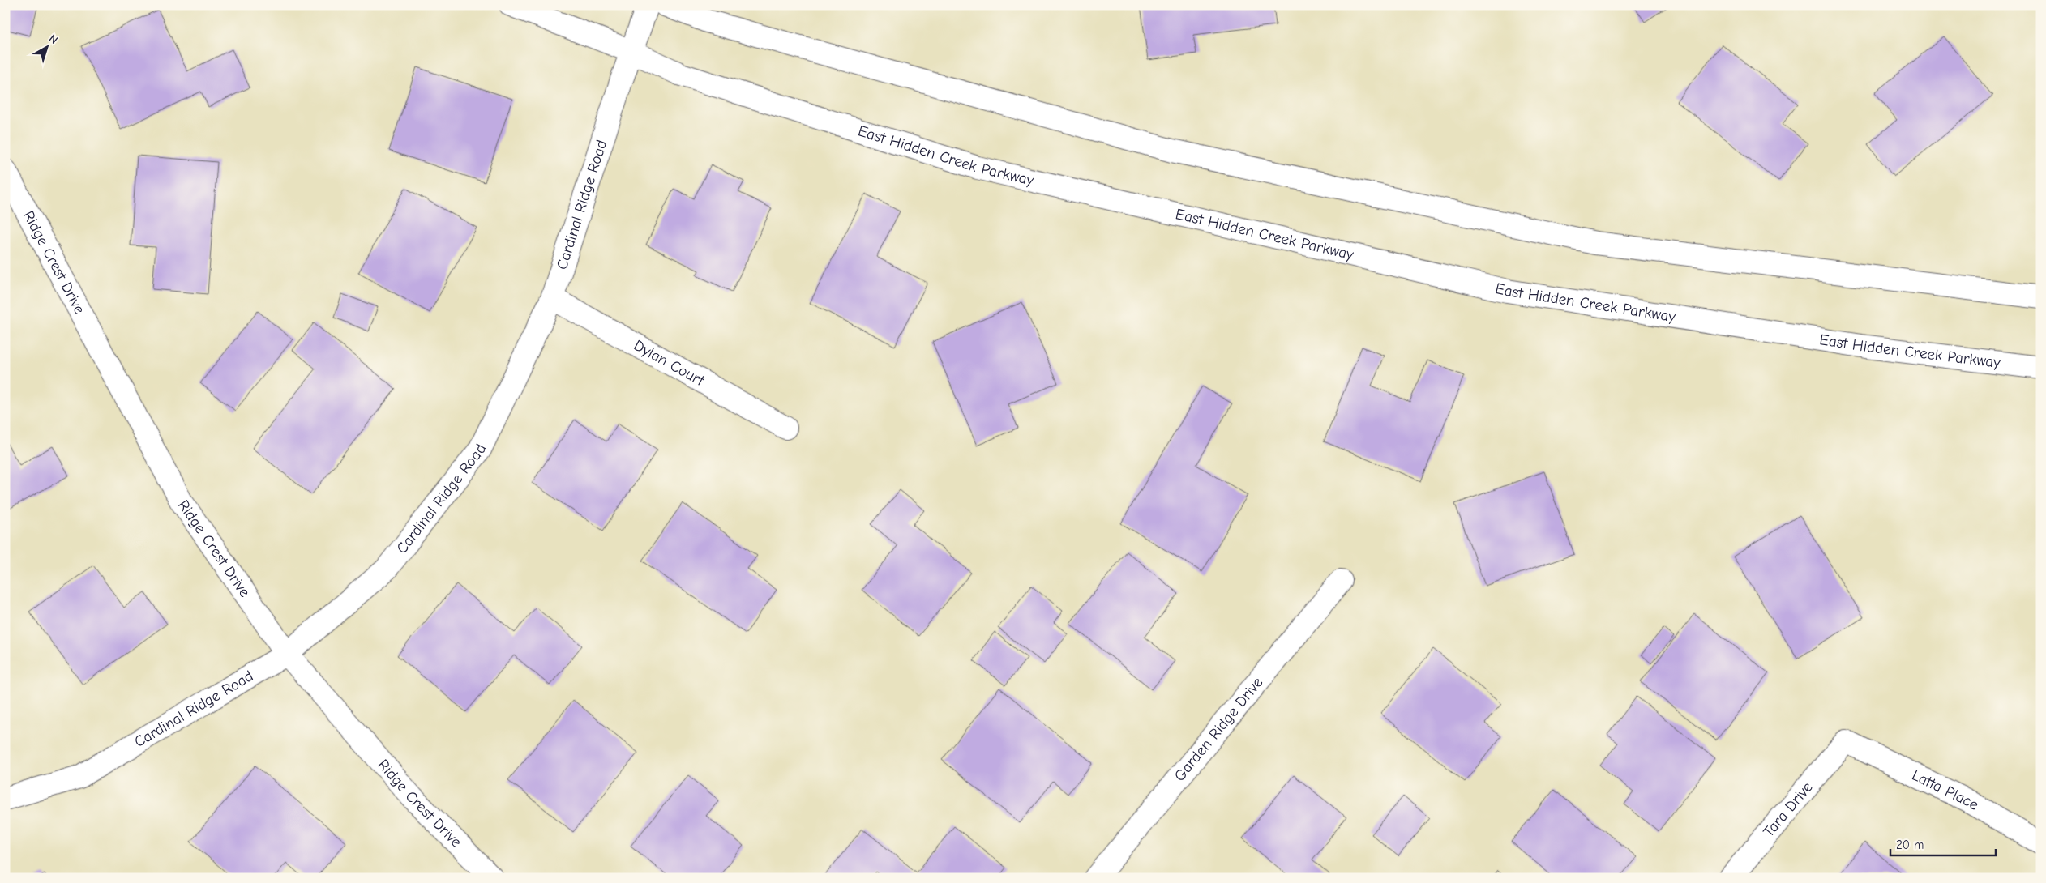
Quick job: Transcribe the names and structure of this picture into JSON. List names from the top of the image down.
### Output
{
  "streets": {
    "street": [
      "East Hidden Creek Parkway",
      "Cardinal Ridge Road",
      "Ridge Crest Drive",
      "Dylan Court",
      "Garden Ridge Drive",
      "Latta Place",
      "Tara Drive"
    ]
  },
  "crossings": [
    ["East Hidden Creek Parkway", "Cardinal Ridge Road"],
    ["Cardinal Ridge Road", "Ridge Crest Drive"],
    ["Cardinal Ridge Road", "Dylan Court"],
    ["Latta Place", "Tara Drive"]
  ],
  "scale_bar": "20 m",
  "north": "top right"
}
